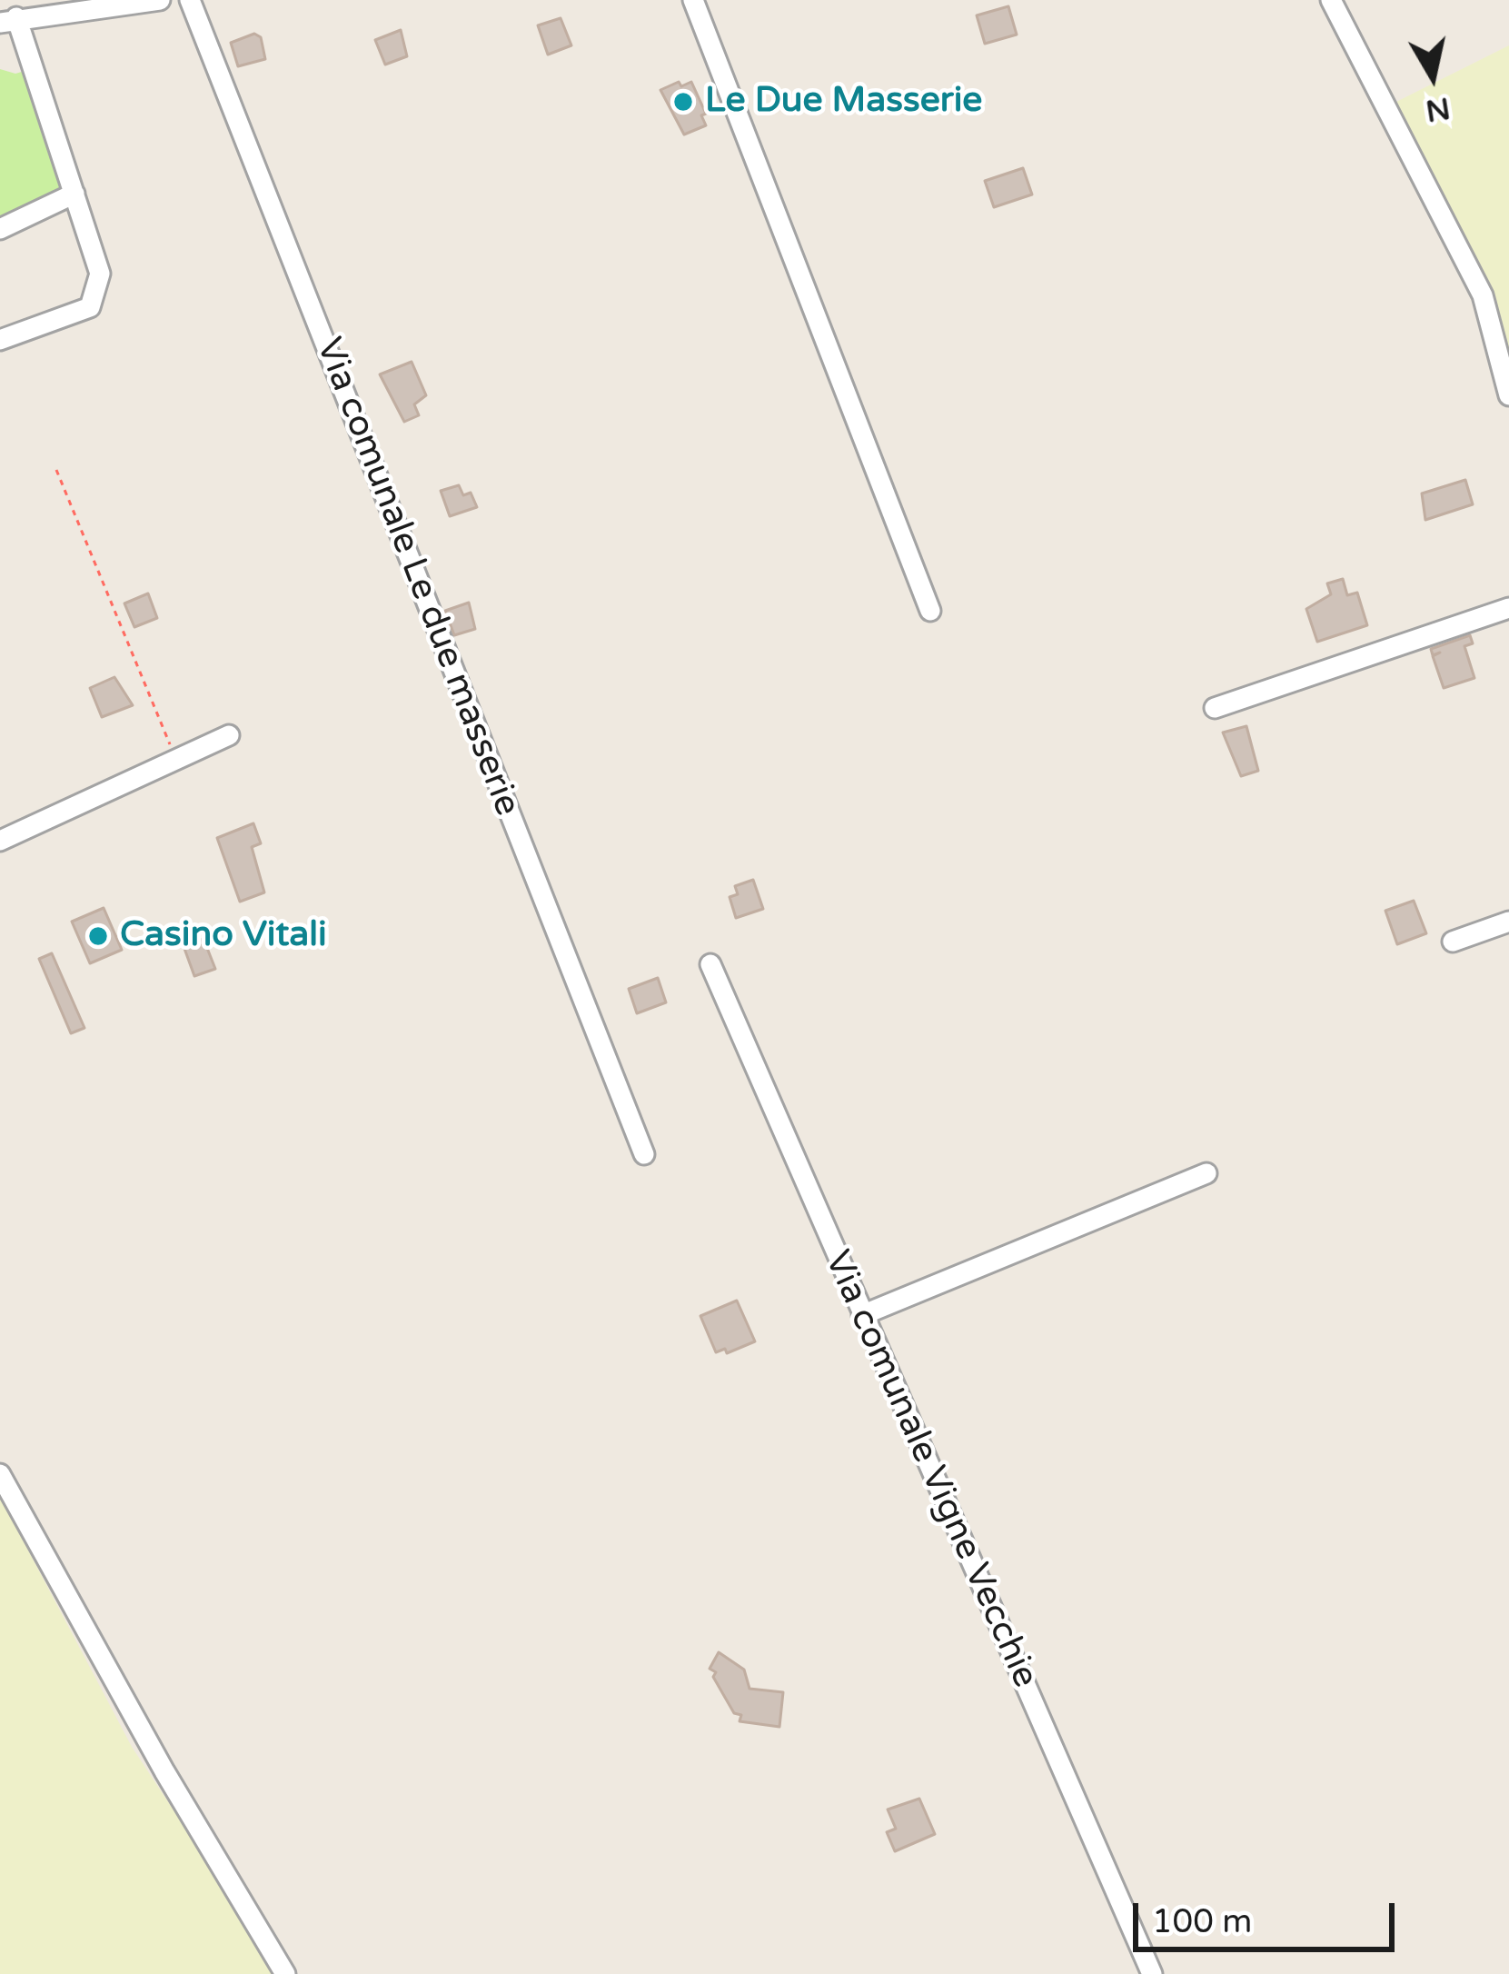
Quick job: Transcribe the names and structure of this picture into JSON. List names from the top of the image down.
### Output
{
  "streets": {
    "street": ["Via comunale Le due masserie", "Via comunale Vigne Vecchie"]
  },
  "places": ["Le Due Masserie", "Casino Vitali"],
  "scale_bar": "100 m",
  "north": "bottom"
}
